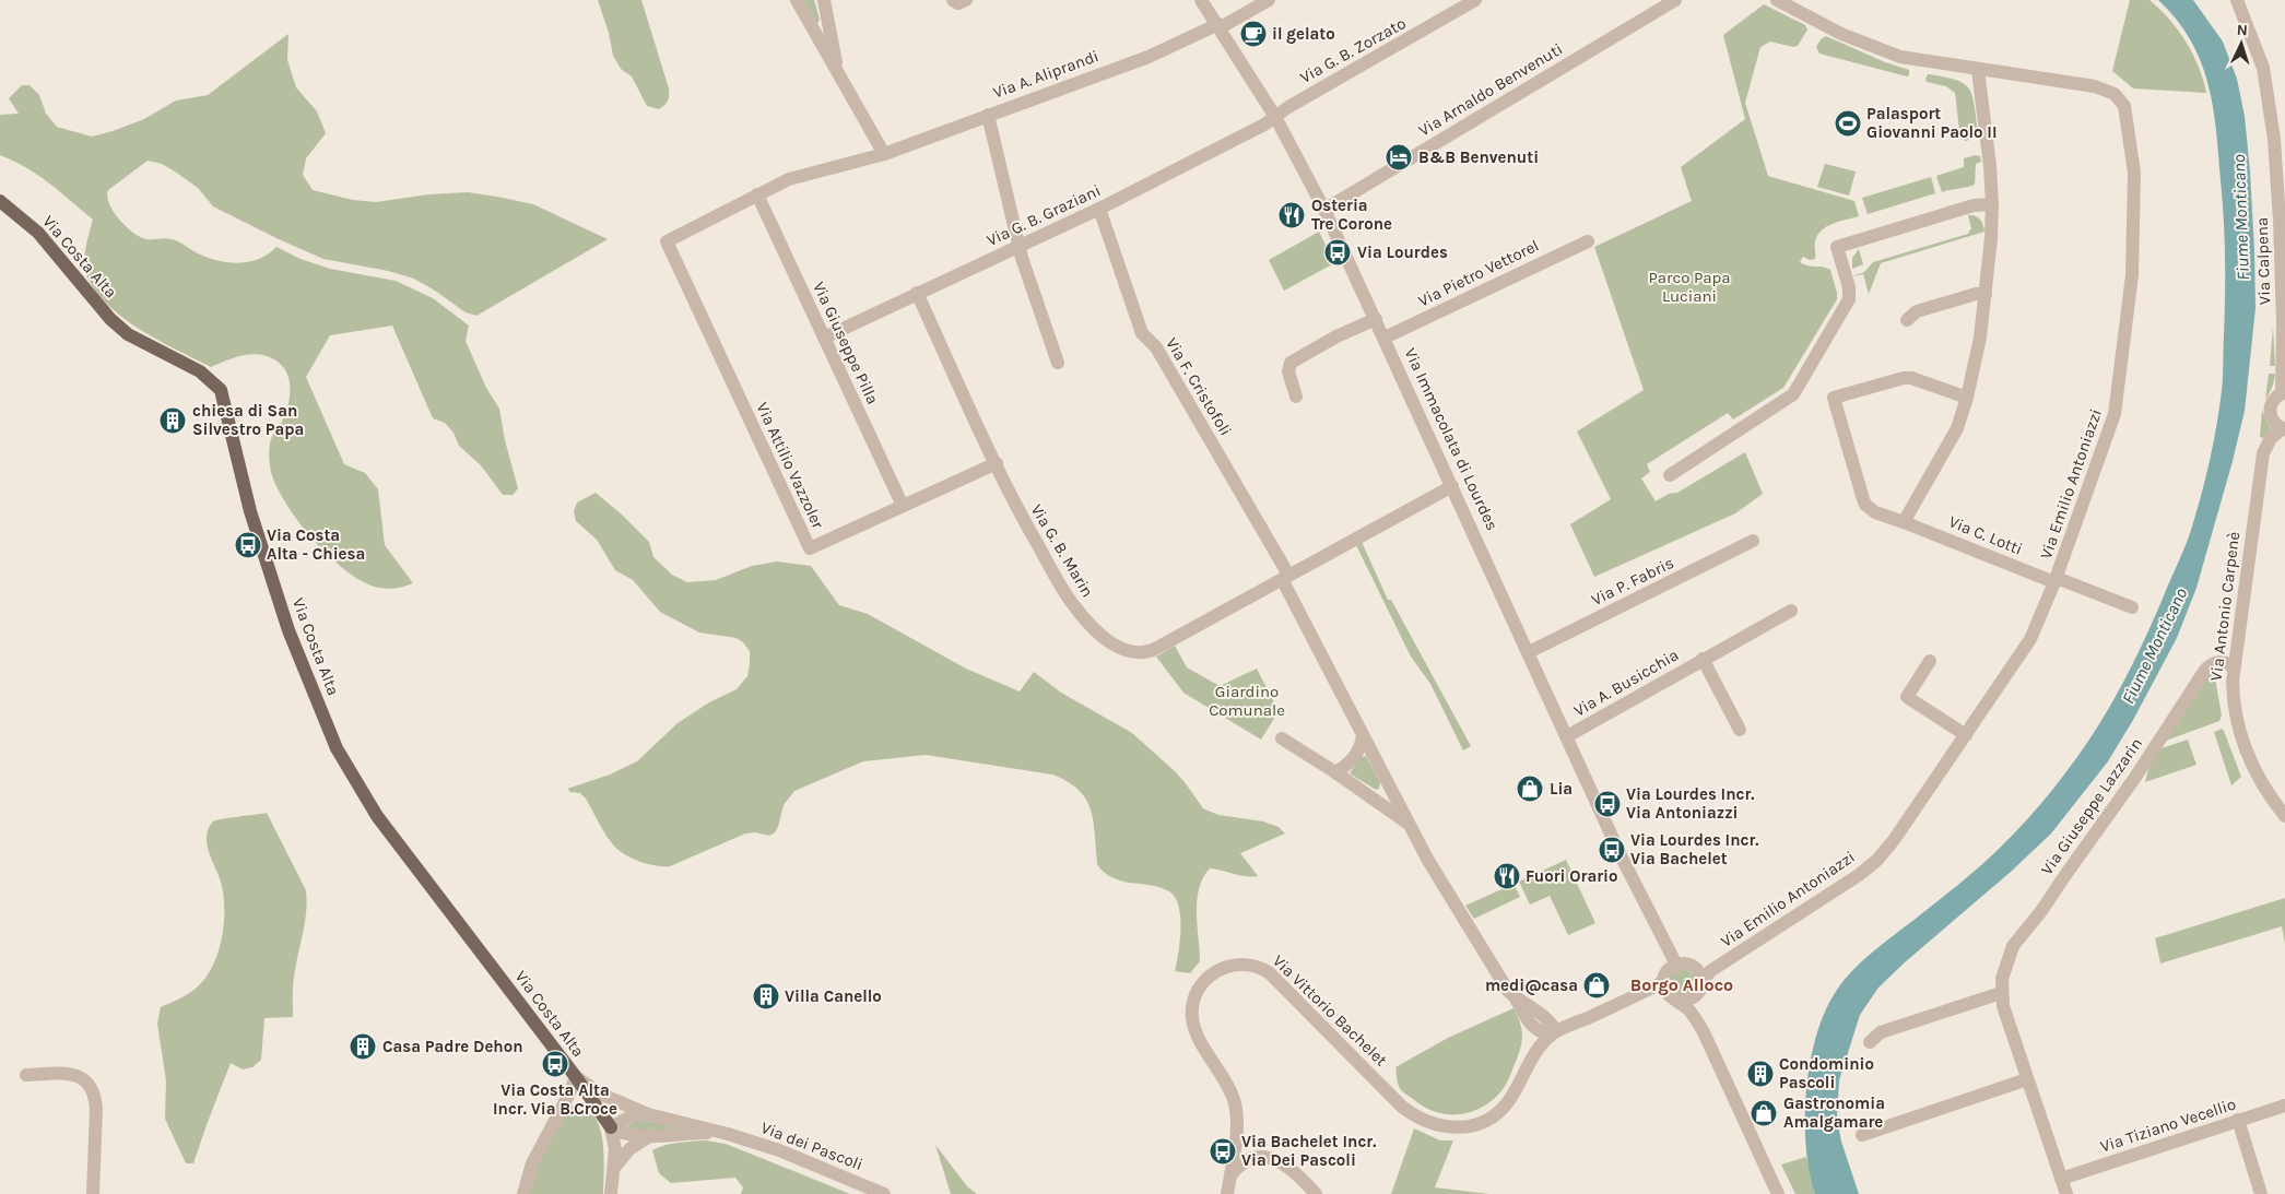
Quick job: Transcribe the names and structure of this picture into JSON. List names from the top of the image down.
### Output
{
  "streets": {
    "main road": ["Via Costa Alta"],
    "street": [
      "Via G. B. Zorzato",
      "Via A. Aliprandi",
      "Via Arnaldo Benvenuti",
      "Via G. B. Graziani",
      "Via Calpena",
      "Via Pietro Vettorel",
      "Via Giuseppe Pilla",
      "Via F. Cristofoli",
      "Via Immacolata di Lourdes",
      "Via Attilio Vazzoler",
      "Via Emilio Antoniazzi",
      "Via C. Lotti",
      "Via G. B. Marin",
      "Via P. Fabris",
      "Via Antonio Carpenè",
      "Via A. Busicchia",
      "Via Giuseppe Lazzarin",
      "Via Vittorio Bachelet",
      "Via Tiziano Vecellio",
      "Via dei Pascoli"
    ]
  },
  "crossings": [
    ["Via G. B. Zorzato", "Via G. B. Graziani"],
    ["Via G. B. Zorzato", "Via Immacolata di Lourdes"],
    ["Via A. Aliprandi", "Via Giuseppe Pilla"],
    ["Via A. Aliprandi", "Via Immacolata di Lourdes"],
    ["Via A. Aliprandi", "Via Attilio Vazzoler"],
    ["Via Arnaldo Benvenuti", "Via Immacolata di Lourdes"],
    ["Via G. B. Graziani", "Via Giuseppe Pilla"],
    ["Via G. B. Graziani", "Via F. Cristofoli"],
    ["Via G. B. Graziani", "Via Immacolata di Lourdes"],
    ["Via G. B. Graziani", "Via G. B. Marin"],
    ["Via Costa Alta", "Via dei Pascoli"],
    ["Via Pietro Vettorel", "Via Immacolata di Lourdes"],
    ["Via Giuseppe Pilla", "Via Attilio Vazzoler"],
    ["Via F. Cristofoli", "Via G. B. Marin"],
    ["Via Immacolata di Lourdes", "Via Emilio Antoniazzi"],
    ["Via Immacolata di Lourdes", "Via G. B. Marin"],
    ["Via Immacolata di Lourdes", "Via P. Fabris"],
    ["Via Immacolata di Lourdes", "Via A. Busicchia"],
    ["Via Immacolata di Lourdes", "Via Vittorio Bachelet"],
    ["Via Attilio Vazzoler", "Via G. B. Marin"],
    ["Via Emilio Antoniazzi", "Via C. Lotti"],
    ["Via Emilio Antoniazzi", "Via Vittorio Bachelet"],
    ["Via Antonio Carpenè", "Via Giuseppe Lazzarin"],
    ["Via Giuseppe Lazzarin", "Via Tiziano Vecellio"]
  ],
  "districts": ["Borgo Alloco"],
  "water": ["Fiume Monticano"],
  "parks": ["Parco Papa Luciani", "Giardino Comunale"],
  "places": {
    "cafe": ["il gelato"],
    "sports": ["Palasport Giovanni Paolo II"],
    "hotel": ["B&B Benvenuti"],
    "restaurant": ["Osteria Tre Corone", "Fuori Orario"],
    "bus stop": [
      "Via Lourdes",
      "Via Costa Alta - Chiesa",
      "Via Lourdes Incr. Via Antoniazzi",
      "Via Lourdes Incr. Via Bachelet",
      "Via Costa Alta Incr. Via B.Croce",
      "Via Bachelet Incr. Via Dei Pascoli"
    ],
    "building": [
      "chiesa di San Silvestro Papa",
      "Villa Canello",
      "Casa Padre Dehon",
      "Condominio Pascoli"
    ],
    "shop": ["Lia", "medi@casa", "Gastronomia Amalgamare"]
  },
  "north": "top"
}
